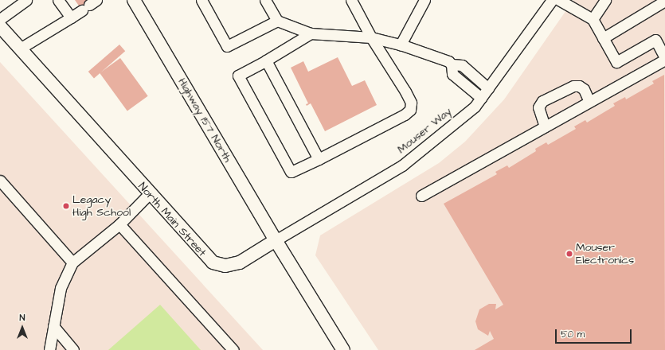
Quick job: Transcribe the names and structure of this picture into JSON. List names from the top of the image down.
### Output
{
  "streets": {
    "main road": ["Highway 157 North", "North Main Street"],
    "street": ["Mouser Way"]
  },
  "crossings": [
    ["Highway 157 North", "Mouser Way"],
    ["Highway 157 North", "North Main Street"],
    ["Mouser Way", "North Main Street"]
  ],
  "places": ["Legacy High School", "Mouser Electronics"],
  "scale_bar": "50 m",
  "north": "top"
}
